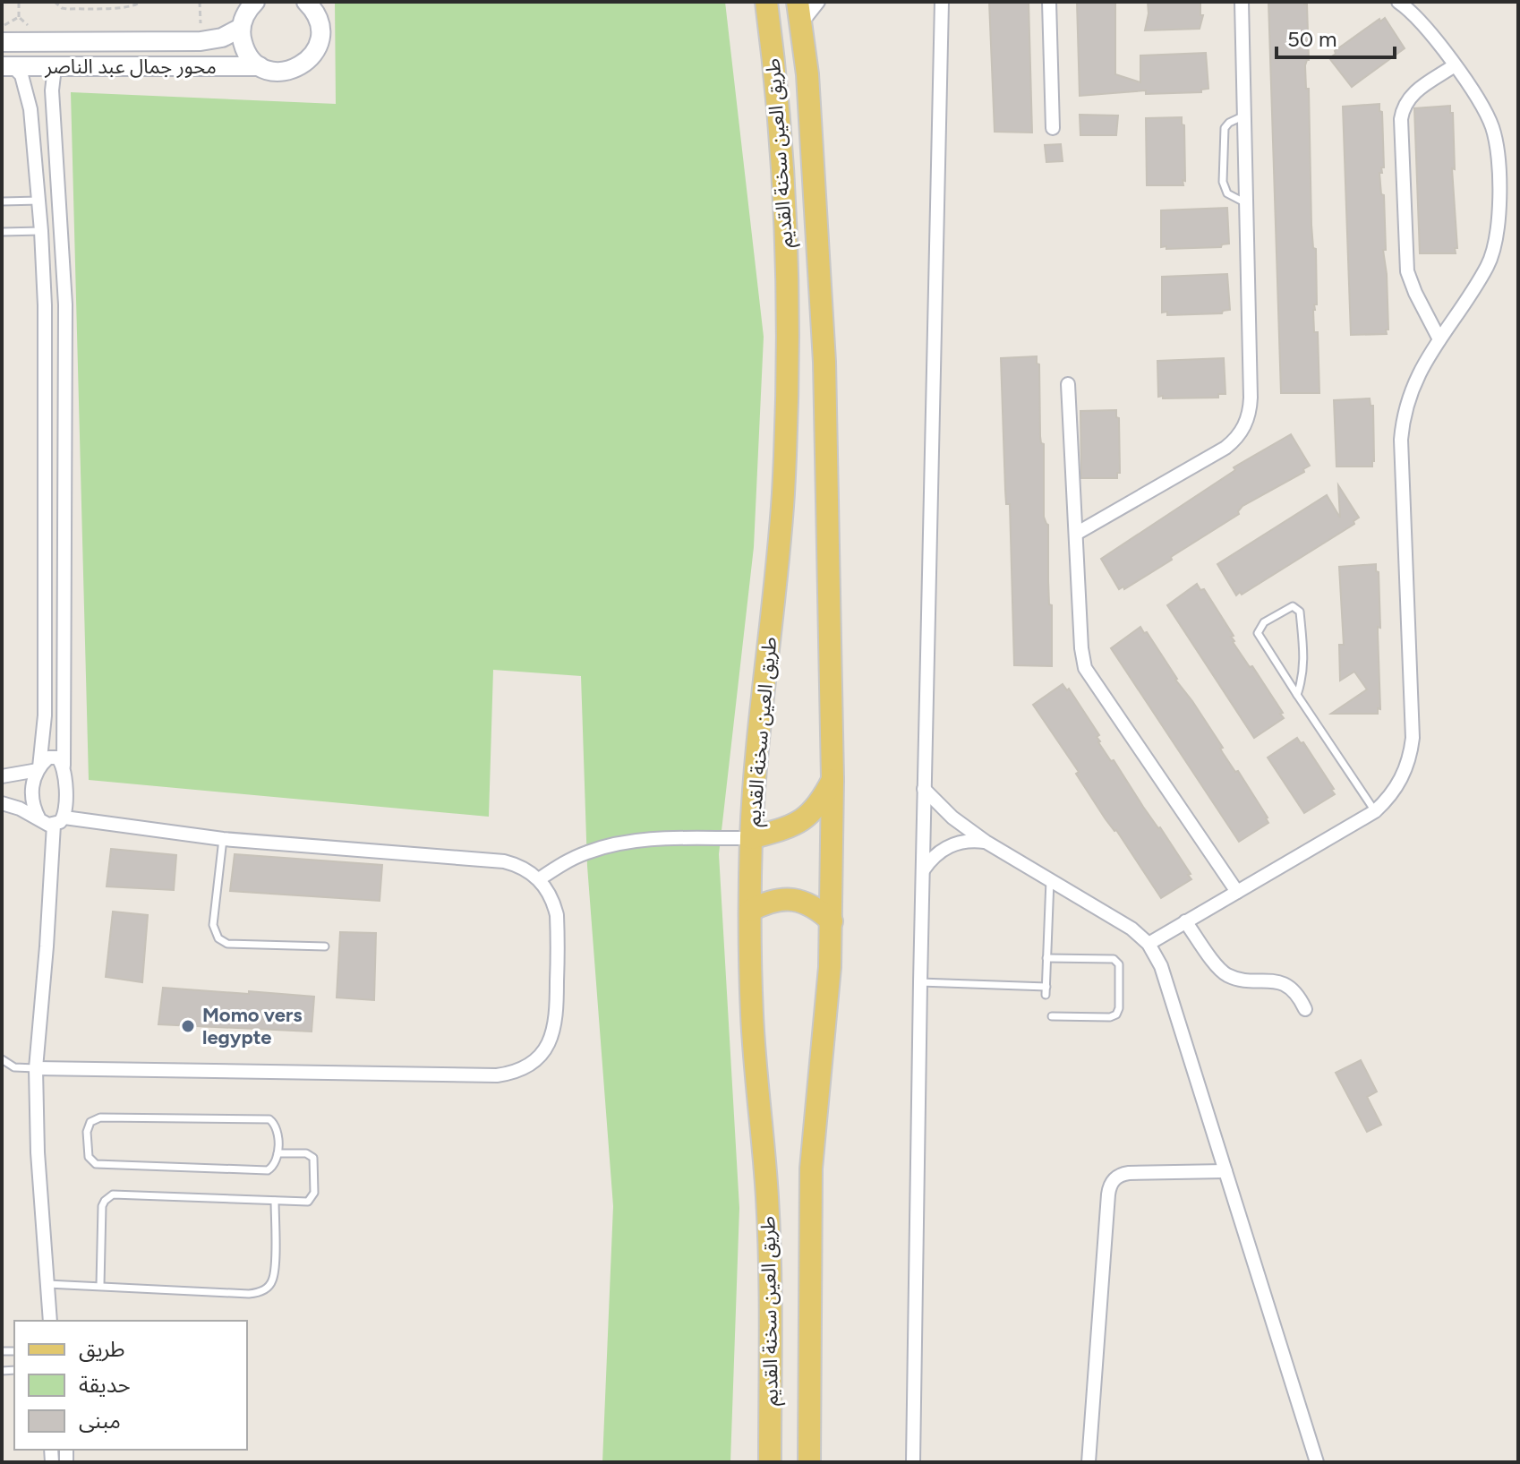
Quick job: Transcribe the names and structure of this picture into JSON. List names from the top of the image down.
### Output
{
  "streets": {
    "main road": ["طريق العين سخنة القديم"],
    "street": ["محور جمال عبد الناصر"]
  },
  "places": ["Momo vers legypte"],
  "legend": ["طريق", "حديقة", "مبنى"],
  "scale_bar": "50 m"
}
